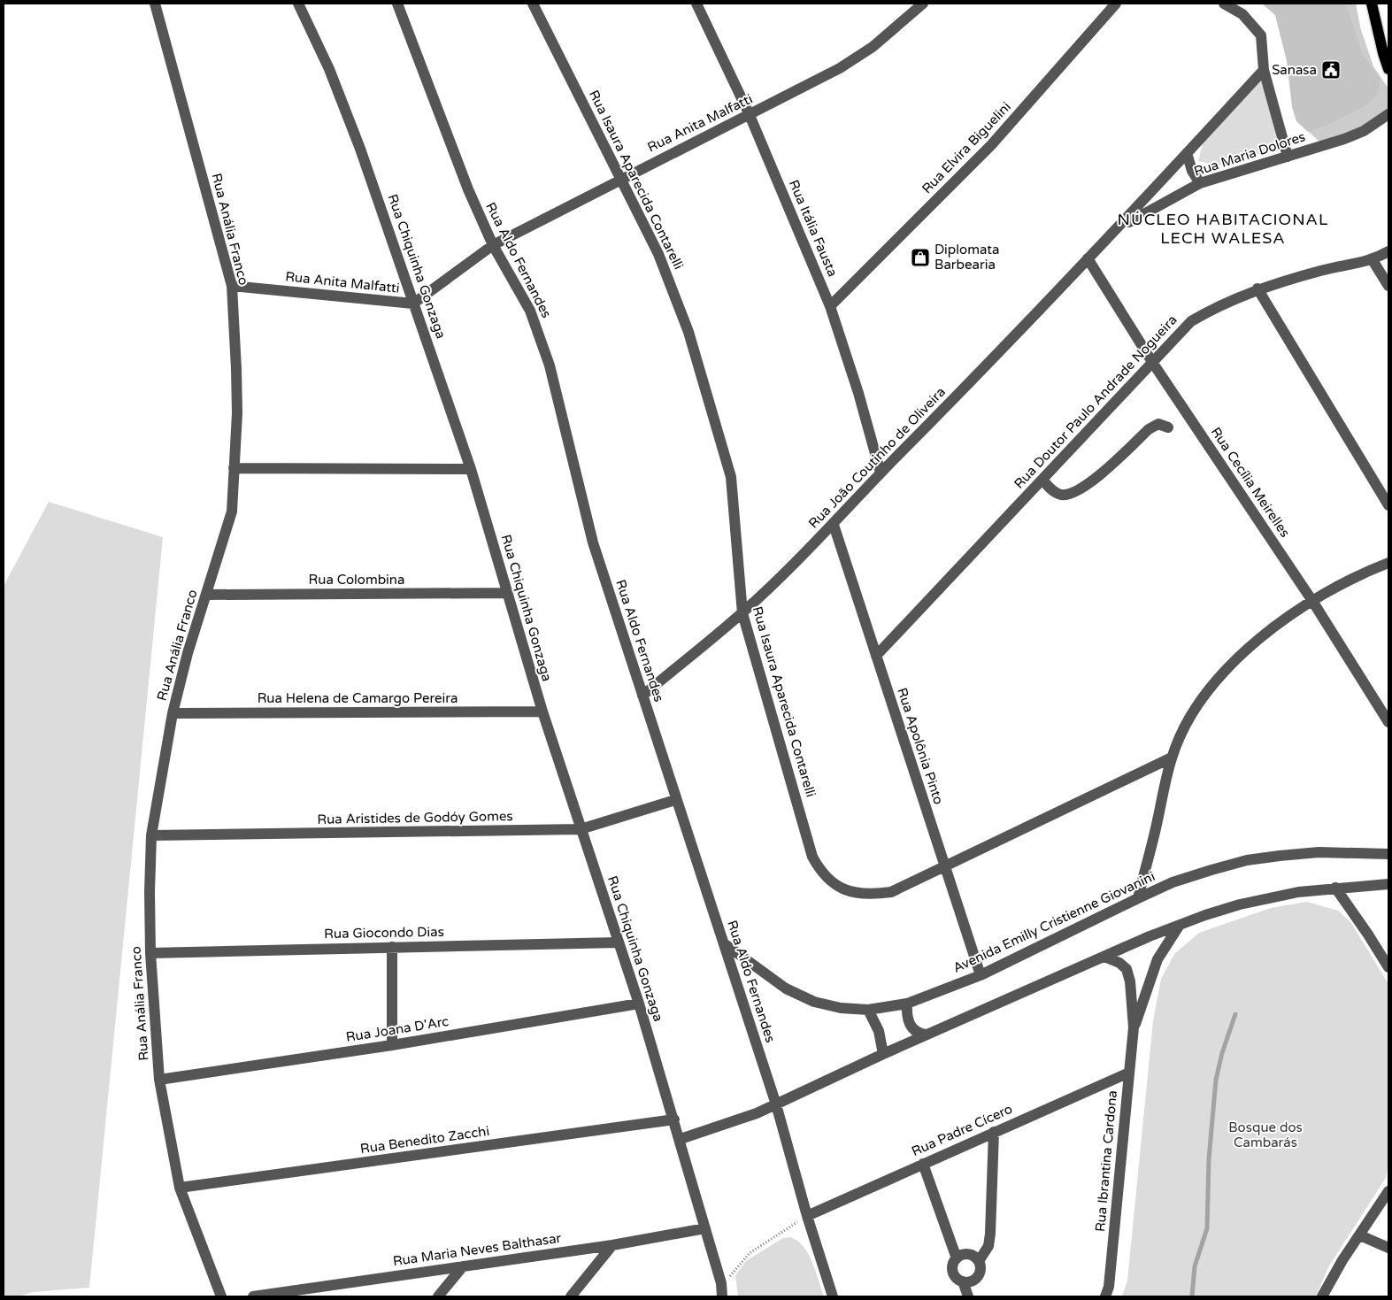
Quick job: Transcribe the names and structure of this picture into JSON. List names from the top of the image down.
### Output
{
  "streets": {
    "street": [
      "Rua Anita Malfatti",
      "Rua Elvira Biguelini",
      "Rua Maria Dolores",
      "Rua Isaura Aparecida Contarelli",
      "Rua Itália Fausta",
      "Rua Anália Franco",
      "Rua Aldo Fernandes",
      "Rua Chiquinha Gonzaga",
      "Rua Doutor Paulo Andrade Nogueira",
      "Rua João Coutinho de Oliveira",
      "Rua Cecília Meirelles",
      "Rua Colombina",
      "Rua Helena de Camargo Pereira",
      "Rua Apolônia Pinto",
      "Rua Aristides de Godóy Gomes",
      "Avenida Emilly Cristienne Giovanini",
      "Rua Giocondo Dias",
      "Rua Joana D'Arc",
      "Rua Padre Cícero",
      "Rua Benedito Zacchi",
      "Rua Ibrantina Cardona",
      "Rua Maria Neves Balthasar"
    ]
  },
  "crossings": [
    ["Rua Anita Malfatti", "Rua Isaura Aparecida Contarelli"],
    ["Rua Anita Malfatti", "Rua Itália Fausta"],
    ["Rua Anita Malfatti", "Rua Anália Franco"],
    ["Rua Anita Malfatti", "Rua Aldo Fernandes"],
    ["Rua Anita Malfatti", "Rua Chiquinha Gonzaga"],
    ["Rua Elvira Biguelini", "Rua Itália Fausta"],
    ["Rua Maria Dolores", "Rua João Coutinho de Oliveira"],
    ["Rua Isaura Aparecida Contarelli", "Rua João Coutinho de Oliveira"],
    ["Rua Isaura Aparecida Contarelli", "Rua Apolônia Pinto"],
    ["Rua Itália Fausta", "Rua João Coutinho de Oliveira"],
    ["Rua Anália Franco", "Rua Colombina"],
    ["Rua Anália Franco", "Rua Helena de Camargo Pereira"],
    ["Rua Anália Franco", "Rua Aristides de Godóy Gomes"],
    ["Rua Anália Franco", "Rua Giocondo Dias"],
    ["Rua Anália Franco", "Rua Joana D'Arc"],
    ["Rua Anália Franco", "Rua Benedito Zacchi"],
    ["Rua Aldo Fernandes", "Rua João Coutinho de Oliveira"],
    ["Rua Aldo Fernandes", "Rua Aristides de Godóy Gomes"],
    ["Rua Aldo Fernandes", "Avenida Emilly Cristienne Giovanini"],
    ["Rua Aldo Fernandes", "Rua Padre Cícero"],
    ["Rua Chiquinha Gonzaga", "Rua Colombina"],
    ["Rua Chiquinha Gonzaga", "Rua Helena de Camargo Pereira"],
    ["Rua Chiquinha Gonzaga", "Rua Aristides de Godóy Gomes"],
    ["Rua Chiquinha Gonzaga", "Rua Giocondo Dias"],
    ["Rua Chiquinha Gonzaga", "Rua Joana D'Arc"],
    ["Rua Chiquinha Gonzaga", "Rua Benedito Zacchi"],
    ["Rua Chiquinha Gonzaga", "Rua Maria Neves Balthasar"],
    ["Rua Doutor Paulo Andrade Nogueira", "Rua Cecília Meirelles"],
    ["Rua Doutor Paulo Andrade Nogueira", "Rua Apolônia Pinto"],
    ["Rua João Coutinho de Oliveira", "Rua Cecília Meirelles"],
    ["Rua João Coutinho de Oliveira", "Rua Apolônia Pinto"],
    ["Rua Apolônia Pinto", "Avenida Emilly Cristienne Giovanini"],
    ["Rua Padre Cícero", "Rua Ibrantina Cardona"]
  ],
  "districts": ["NÚCLEO HABITACIONAL LECH WALESA"],
  "parks": ["Bosque dos Cambarás"],
  "places": {
    "public building": ["Sanasa"],
    "shop": ["Diplomata Barbearia"]
  }
}
